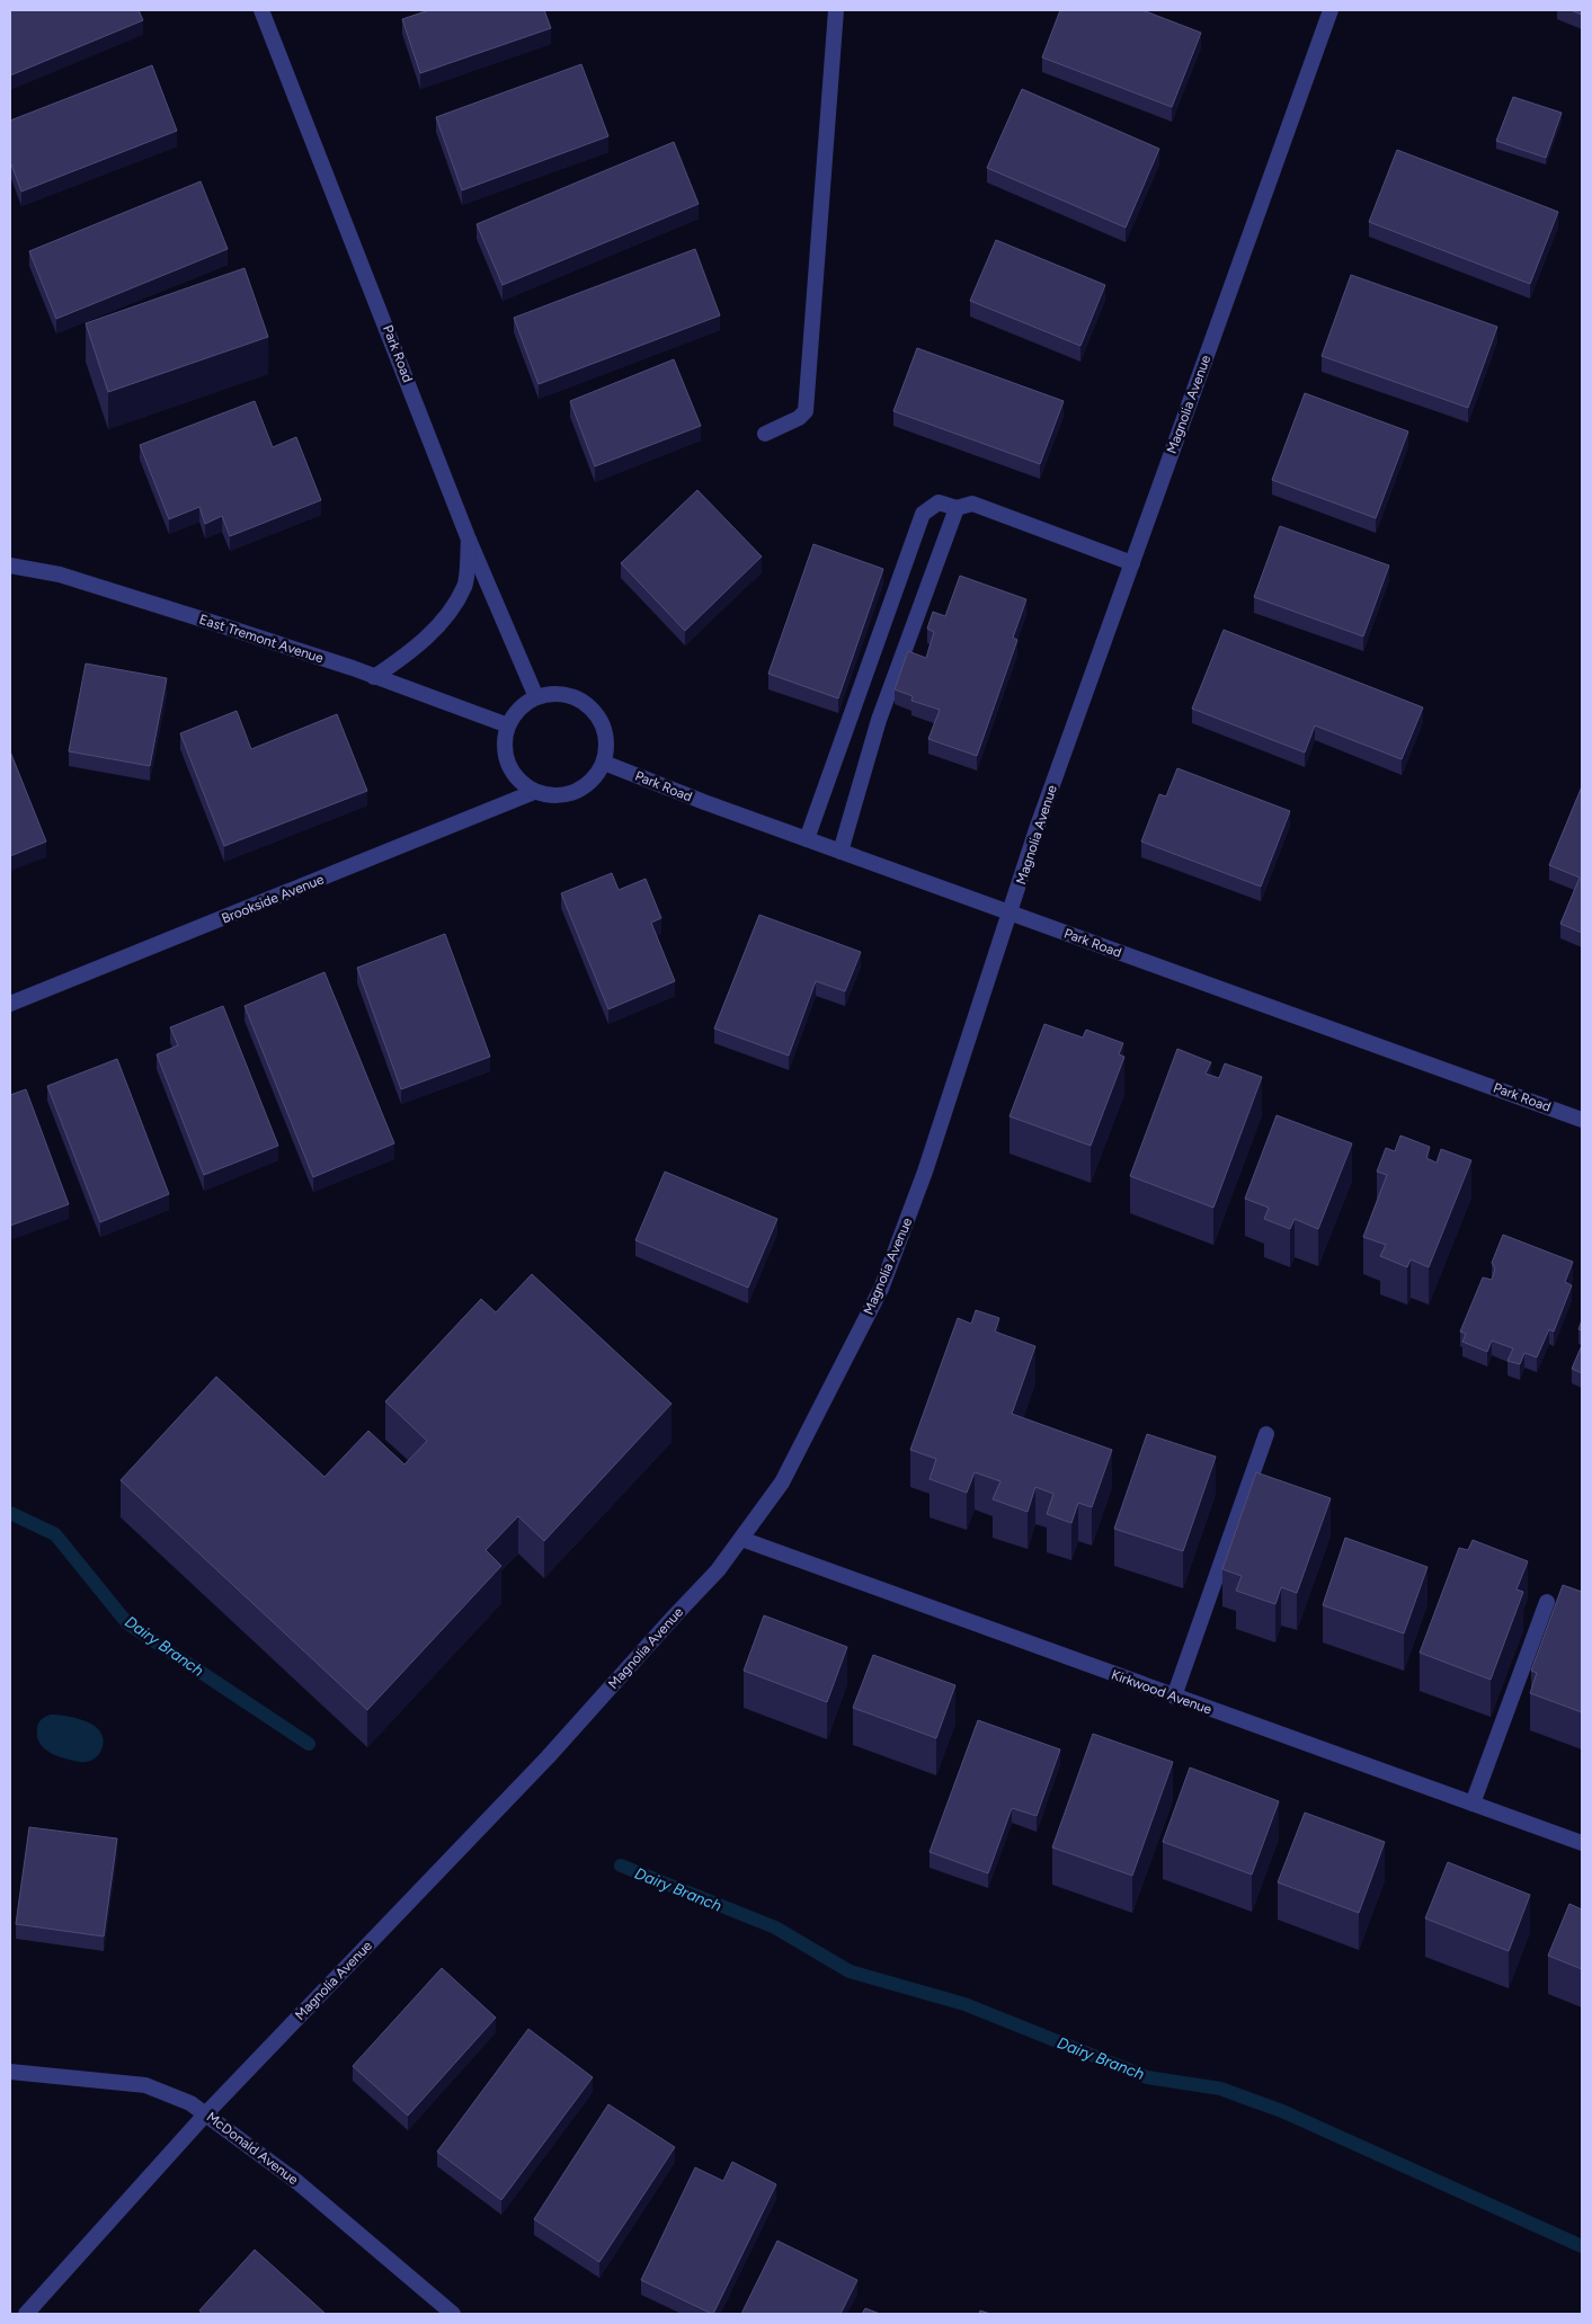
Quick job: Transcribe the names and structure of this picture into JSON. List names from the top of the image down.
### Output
{
  "streets": {
    "street": [
      "Park Road",
      "Magnolia Avenue",
      "East Tremont Avenue",
      "Brookside Avenue",
      "Kirkwood Avenue",
      "McDonald Avenue"
    ]
  },
  "crossings": [
    ["Park Road", "Magnolia Avenue"],
    ["Park Road", "East Tremont Avenue"],
    ["Park Road", "Brookside Avenue"],
    ["Magnolia Avenue", "Kirkwood Avenue"],
    ["Magnolia Avenue", "McDonald Avenue"],
    ["East Tremont Avenue", "Brookside Avenue"]
  ],
  "water": ["Dairy Branch"]
}
